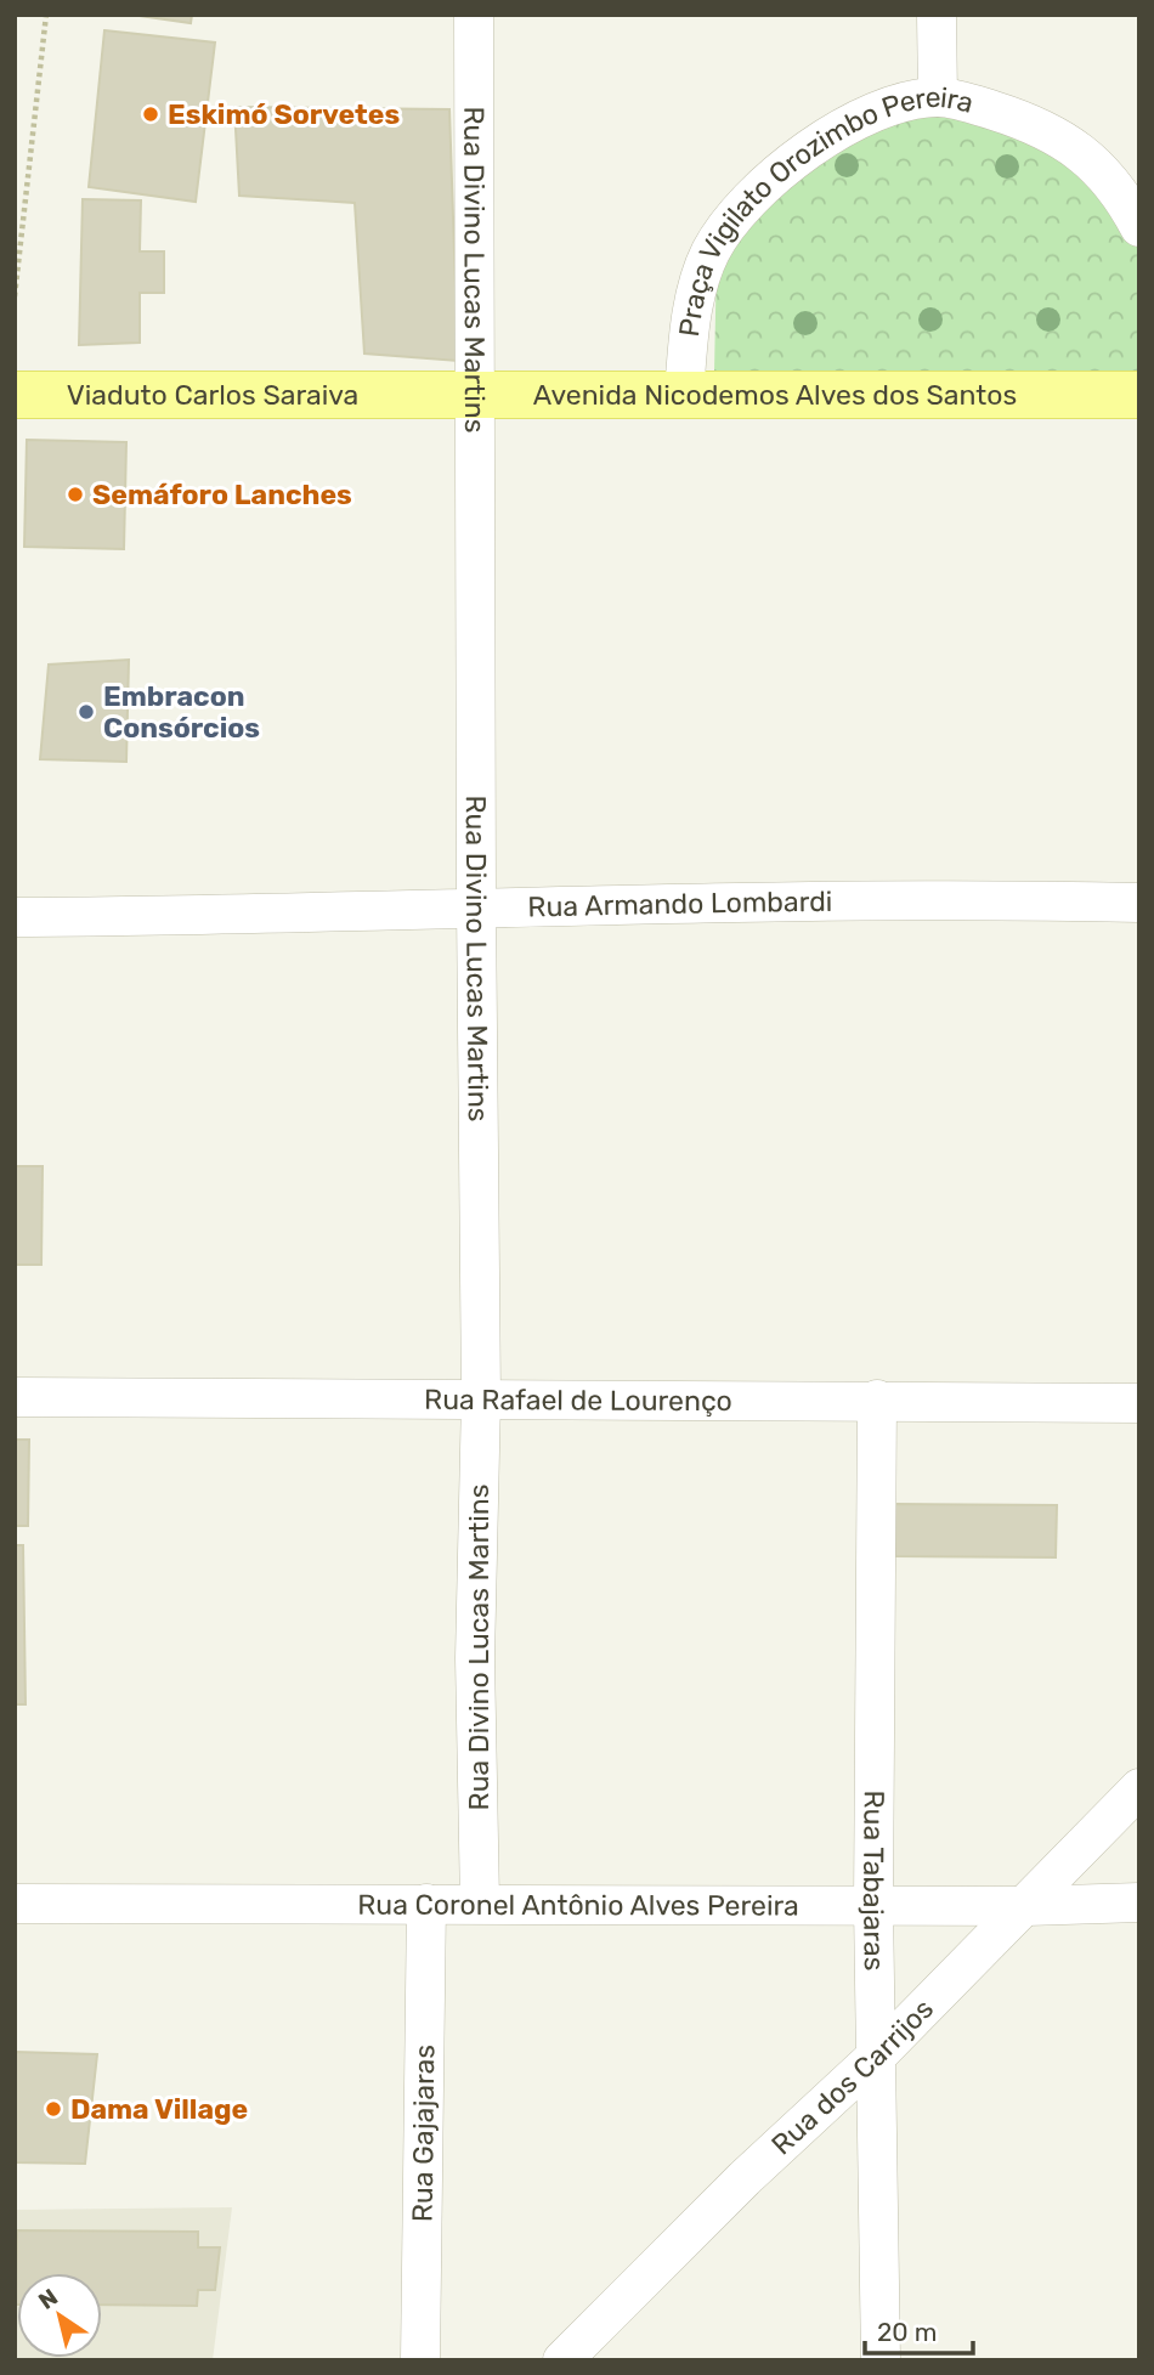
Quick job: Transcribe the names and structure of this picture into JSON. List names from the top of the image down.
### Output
{
  "streets": {
    "main road": ["Viaduto Carlos Saraiva", "Avenida Nicodemos Alves dos Santos"],
    "street": [
      "Praça Vigilato Orozimbo Pereira",
      "Rua Divino Lucas Martins",
      "Rua Armando Lombardi",
      "Rua Rafael de Lourenço",
      "Rua Tabajaras",
      "Rua Coronel Antônio Alves Pereira",
      "Rua dos Carrijos",
      "Rua Gajajaras"
    ]
  },
  "crossings": [
    ["Praça Vigilato Orozimbo Pereira", "Avenida Nicodemos Alves dos Santos"],
    ["Rua Divino Lucas Martins", "Avenida Nicodemos Alves dos Santos"],
    ["Rua Divino Lucas Martins", "Rua Armando Lombardi"],
    ["Rua Divino Lucas Martins", "Rua Rafael de Lourenço"],
    ["Rua Divino Lucas Martins", "Rua Coronel Antônio Alves Pereira"],
    ["Viaduto Carlos Saraiva", "Avenida Nicodemos Alves dos Santos"],
    ["Rua Rafael de Lourenço", "Rua Tabajaras"],
    ["Rua Tabajaras", "Rua Coronel Antônio Alves Pereira"],
    ["Rua Tabajaras", "Rua dos Carrijos"],
    ["Rua Coronel Antônio Alves Pereira", "Rua dos Carrijos"],
    ["Rua Coronel Antônio Alves Pereira", "Rua Gajajaras"]
  ],
  "places": [
    "Eskimó Sorvetes",
    "Semáforo Lanches",
    "Embracon Consórcios",
    "Dama Village"
  ],
  "scale_bar": "20 m",
  "north": "top left"
}
